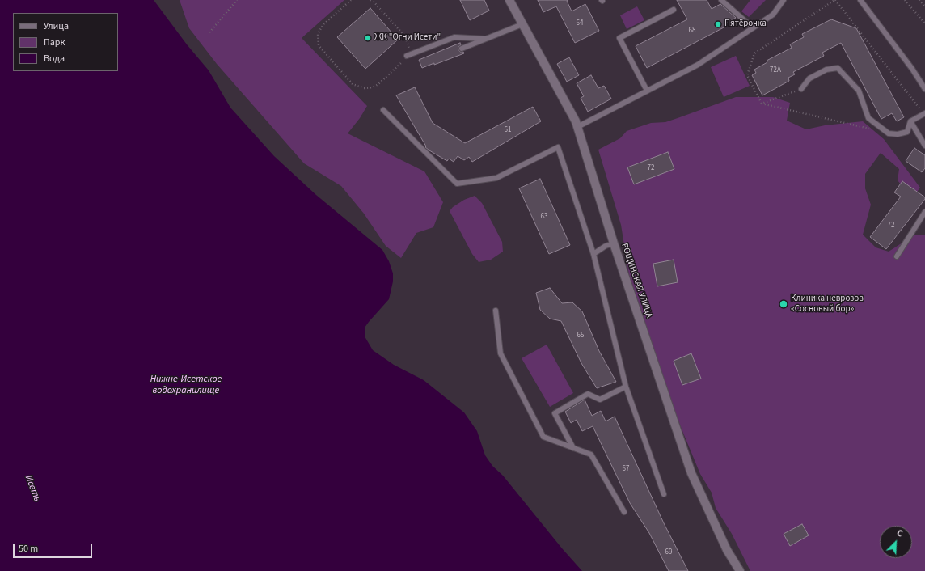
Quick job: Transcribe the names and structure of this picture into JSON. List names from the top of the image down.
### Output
{
  "streets": {
    "street": ["РОЩИНСКАЯ УЛИЦА"]
  },
  "water": ["Нижне-Исетское водохранилище", "Исеть"],
  "places": ["Пятёрочка", "ЖК \"Огни Исети\"", "Клиника неврозов «Сосновый бор»"],
  "house_numbers": [
    "64",
    "68",
    "72А",
    "61",
    "72",
    "63",
    "72",
    "65",
    "67",
    "69"
  ],
  "legend": ["Улица", "Парк", "Вода"],
  "scale_bar": "50 m",
  "north": "top right"
}
